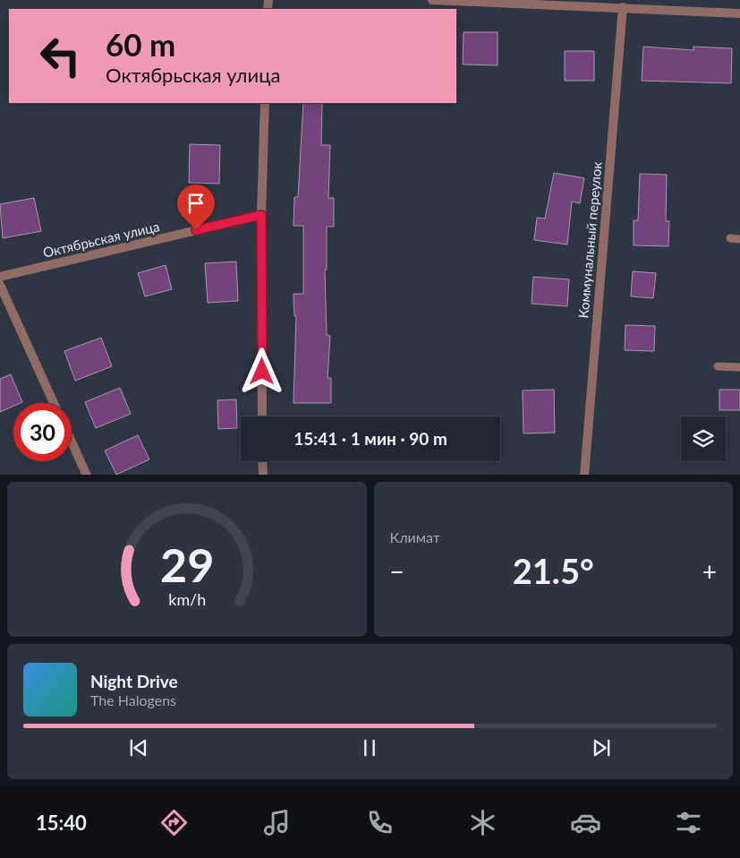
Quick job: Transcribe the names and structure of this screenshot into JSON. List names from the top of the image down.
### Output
{
  "streets": {
    "street": ["Октябрьская улица", "Коммунальный переулок"]
  },
  "page": {
    "turn": ["60 m", "Октябрьская улица"],
    "limit": "30",
    "trip": "15:41 · 1 мин · 90 m",
    "tile": "Климат",
    "heat": ["−", "21.5°", "+"],
    "song": ["Night Drive", "The Halogens"],
    "tabs": "15:40",
    "gauge": ["29", "km/h"]
  }
}
